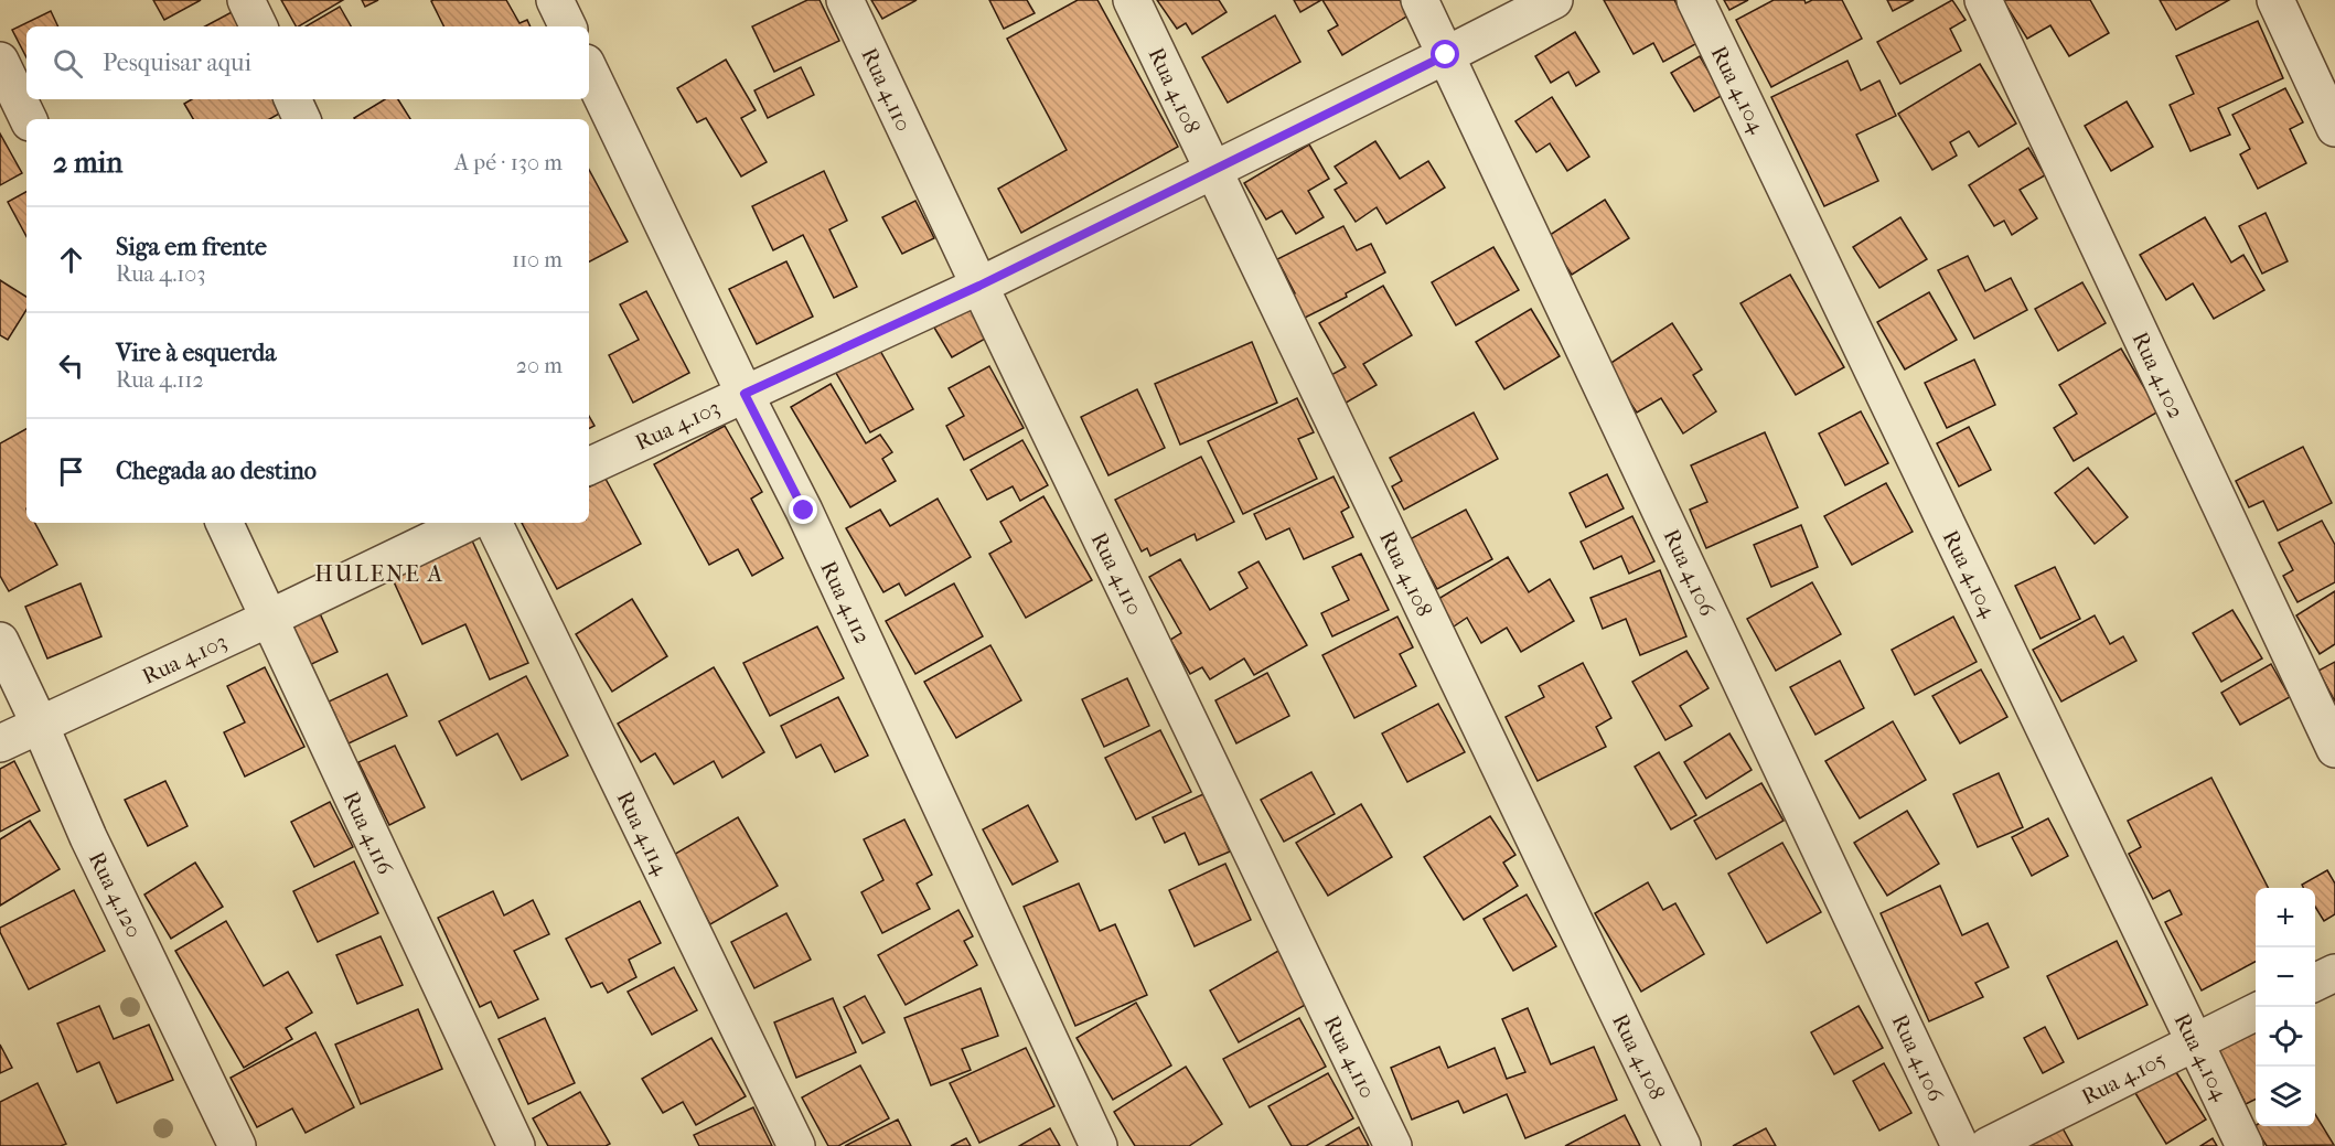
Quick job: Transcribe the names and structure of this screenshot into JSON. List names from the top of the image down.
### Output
{
  "streets": {
    "street": [
      "Rua 4.110",
      "Rua 4.104",
      "Rua 4.108",
      "Rua 4.102",
      "Rua 4.103",
      "Rua 4.106",
      "Rua 4.112",
      "Rua 4.116",
      "Rua 4.114",
      "Rua 4.120",
      "Rua 4.105"
    ]
  },
  "crossings": [
    ["Rua 4.110", "Rua 4.103"],
    ["Rua 4.104", "Rua 4.105"],
    ["Rua 4.108", "Rua 4.103"],
    ["Rua 4.103", "Rua 4.106"],
    ["Rua 4.103", "Rua 4.112"],
    ["Rua 4.103", "Rua 4.116"],
    ["Rua 4.103", "Rua 4.120"]
  ],
  "districts": ["HULENE A"],
  "page": {
    "search": "Pesquisar aqui",
    "heading": ["2 min", "A pé · 130 m"],
    "list": [
      ["Siga em frente", "Rua 4.103", "110 m"],
      ["Vire à esquerda", "Rua 4.112", "20 m"],
      "Chegada ao destino"
    ],
    "map_buttons": ["+", "−"]
  }
}
